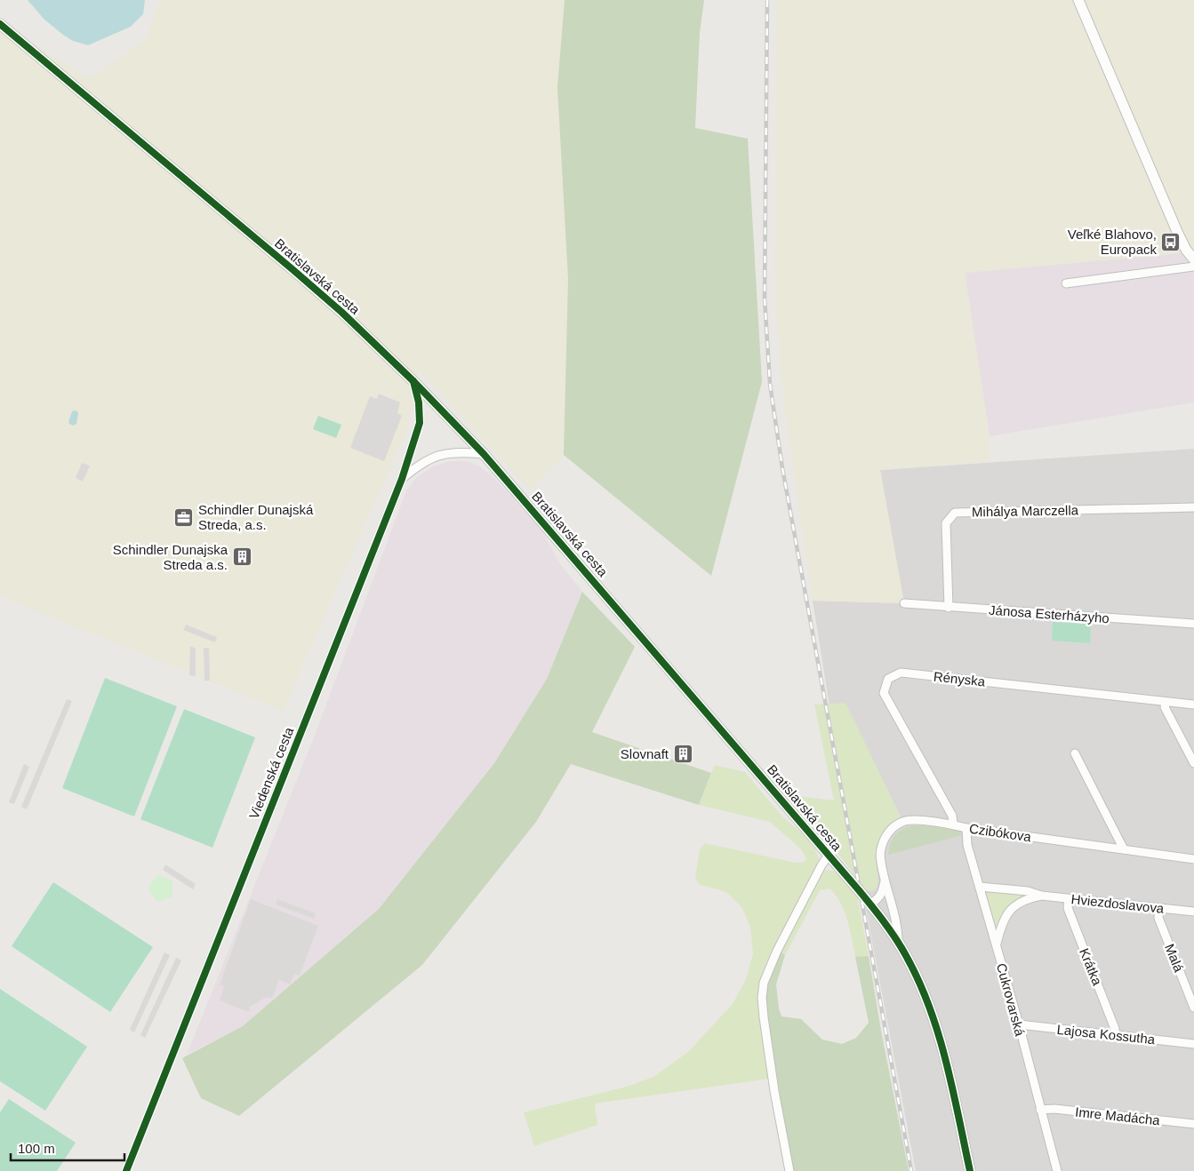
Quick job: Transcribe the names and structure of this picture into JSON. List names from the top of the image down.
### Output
{
  "streets": {
    "street": [
      "Bratislavská cesta",
      "Mihálya Marczella",
      "Jánosa Esterházyho",
      "Rényska",
      "Viedenská cesta",
      "Czibókova",
      "Hviezdoslavova",
      "Malá",
      "Krátka",
      "Cukrovarská",
      "Lajosa Kossutha",
      "Imre Madácha"
    ]
  },
  "crossings": [
    ["Bratislavská cesta", "Viedenská cesta"],
    ["Bratislavská cesta", "Czibókova"],
    ["Mihálya Marczella", "Jánosa Esterházyho"],
    ["Rényska", "Czibókova"],
    ["Czibókova", "Cukrovarská"],
    ["Hviezdoslavova", "Malá"],
    ["Hviezdoslavova", "Krátka"],
    ["Hviezdoslavova", "Cukrovarská"],
    ["Krátka", "Lajosa Kossutha"],
    ["Cukrovarská", "Lajosa Kossutha"],
    ["Cukrovarská", "Imre Madácha"]
  ],
  "places": {
    "bus stop": ["Veľké Blahovo, Europack"],
    "office": ["Schindler Dunajská Streda, a.s."],
    "building": ["Schindler Dunajska Streda a.s.", "Slovnaft"]
  },
  "scale_bar": "100 m"
}
